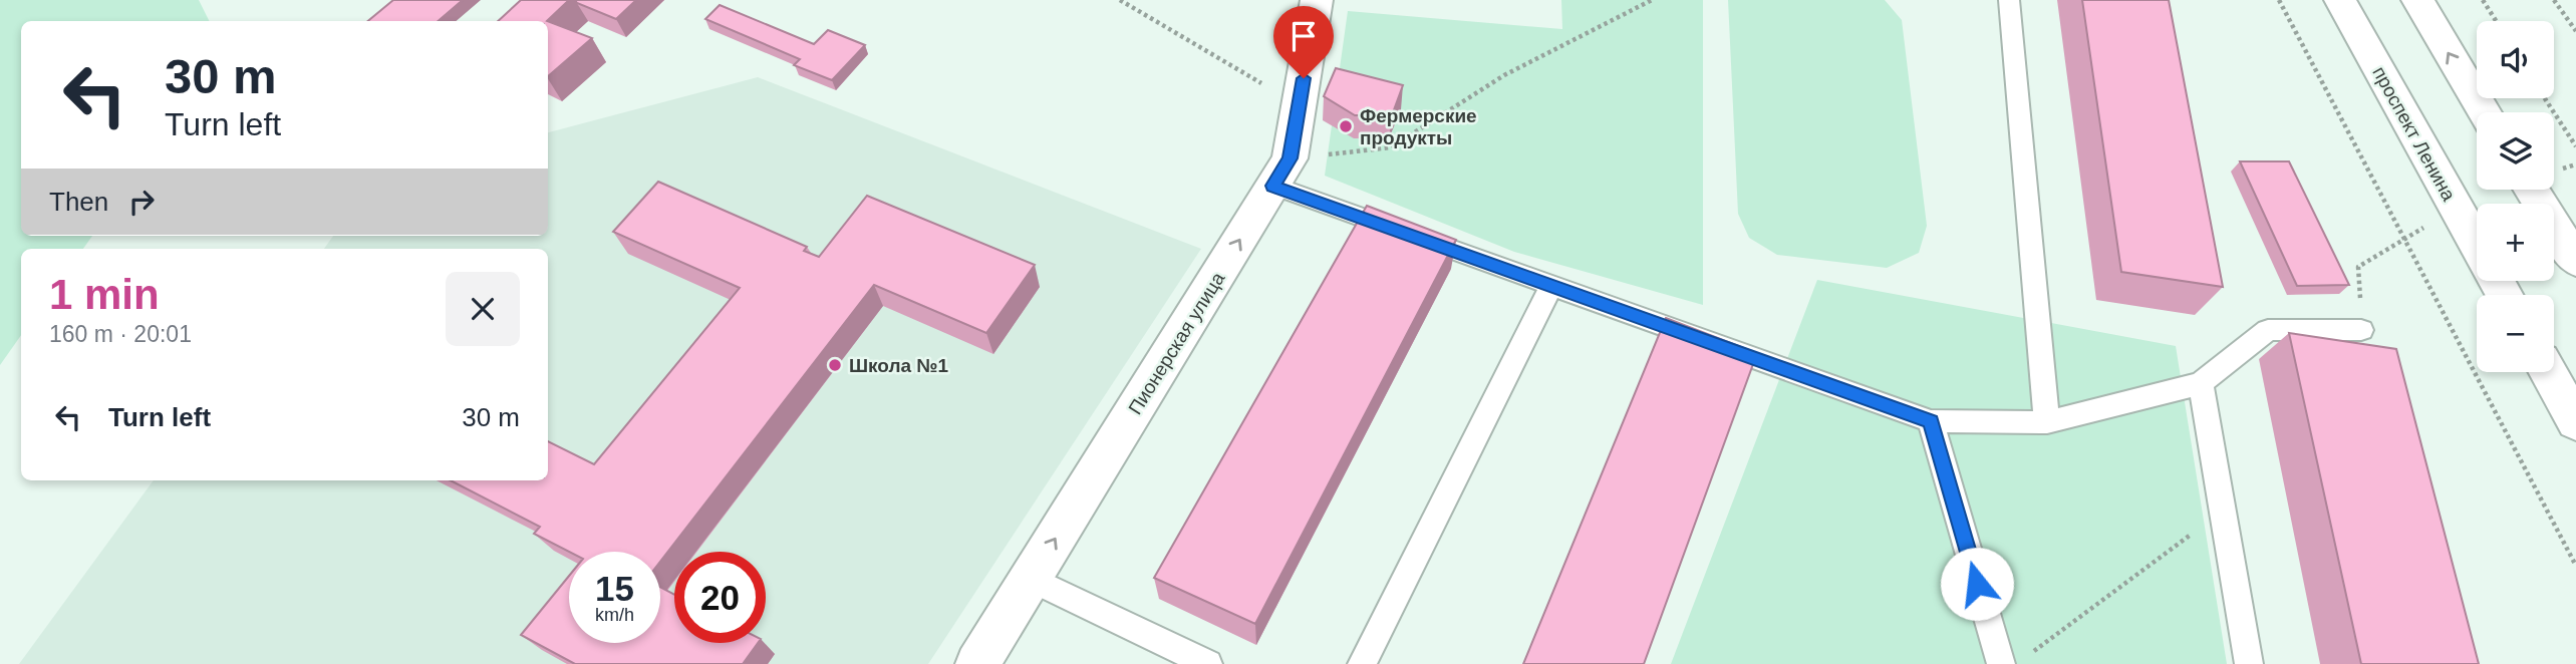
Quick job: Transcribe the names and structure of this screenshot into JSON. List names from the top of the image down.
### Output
{
  "streets": {
    "street": ["проспект Ленина", "Пионерская улица"]
  },
  "one_way": ["Пионерская улица"],
  "places": ["Фермерские продукты", "Школа №1"],
  "page": {
    "map_buttons": ["+", "−"],
    "turn": ["30 m", "Turn left"],
    "then": "Then",
    "heading": ["1 min", "160 m · 20:01"],
    "list": [
      {
        "name": "Turn left",
        "value": "30 m"
      }
    ],
    "speed": "15 km/h",
    "limit": "20"
  }
}
